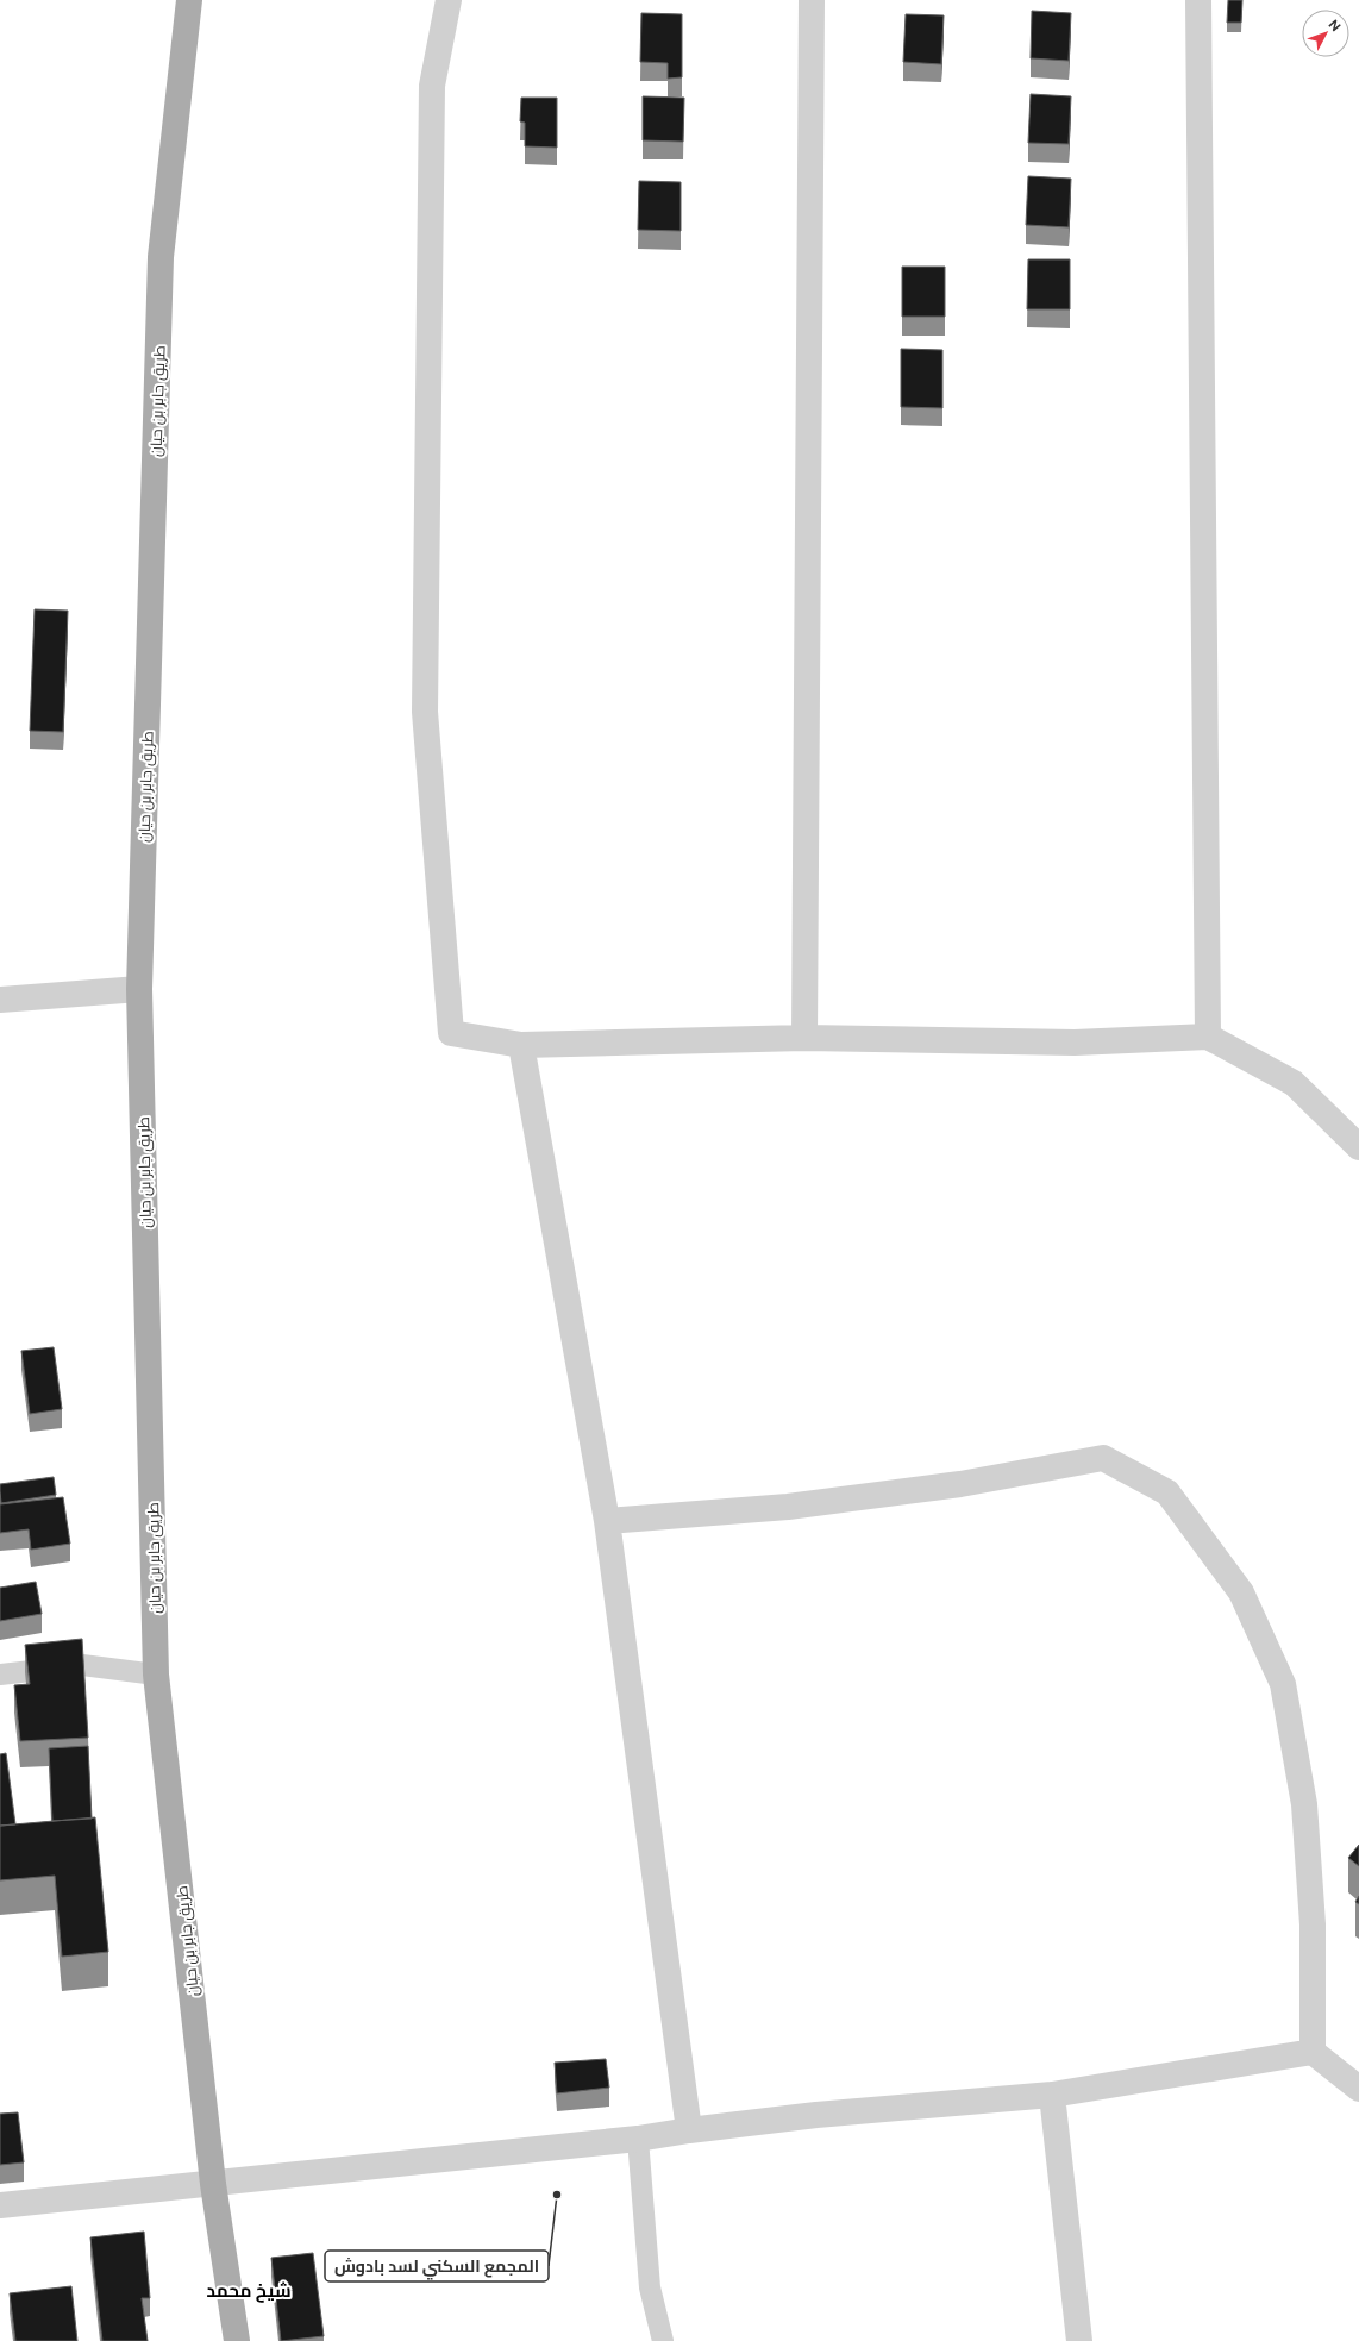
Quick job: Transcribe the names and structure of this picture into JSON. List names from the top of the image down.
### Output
{
  "streets": {
    "main road": ["طريق جابر بن حيان"]
  },
  "districts": ["شيخ محمد"],
  "places": ["المجمع السكني لسد بادوش"],
  "north": "top right"
}
